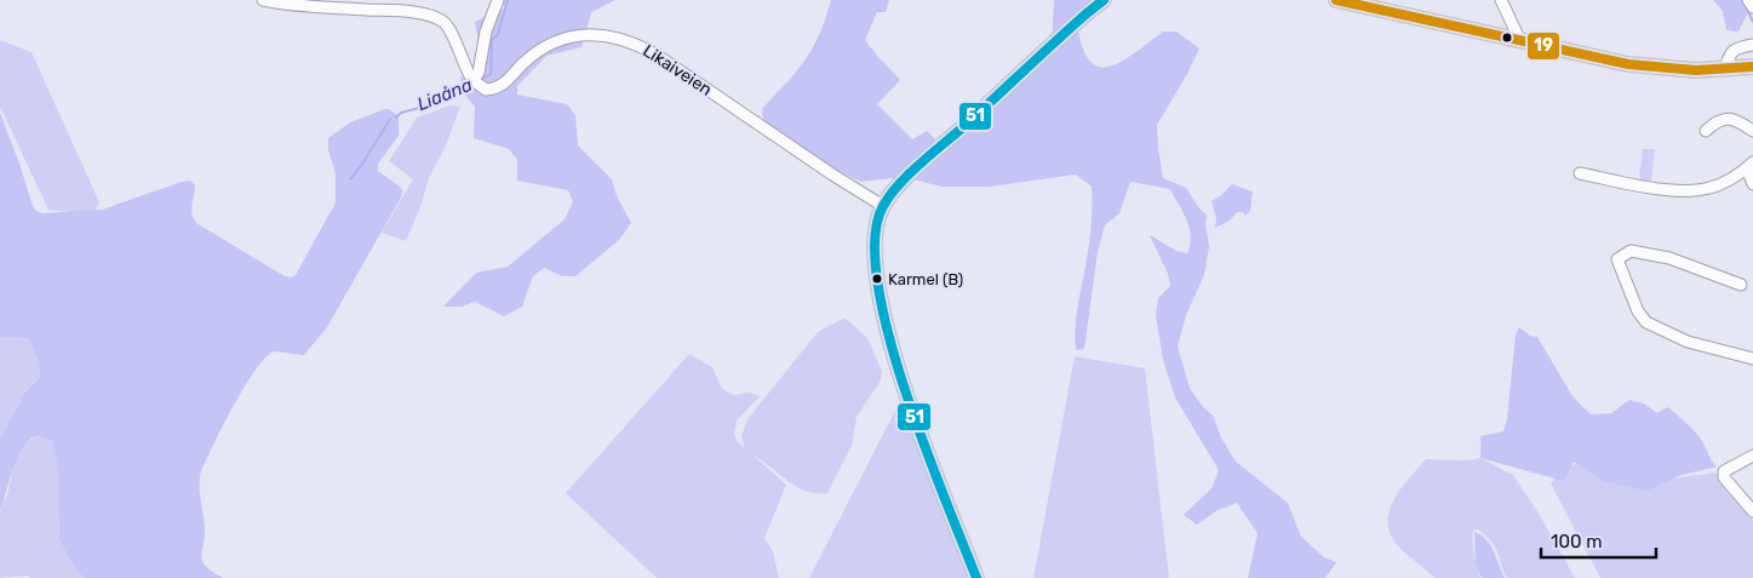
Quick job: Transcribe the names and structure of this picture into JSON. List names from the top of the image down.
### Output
{
  "streets": {
    "street": ["Likaiveien"]
  },
  "water": ["Liaåna"],
  "places": ["Karmel (B)"],
  "lines": ["transit line 19", "transit line 51"],
  "scale_bar": "100 m"
}
